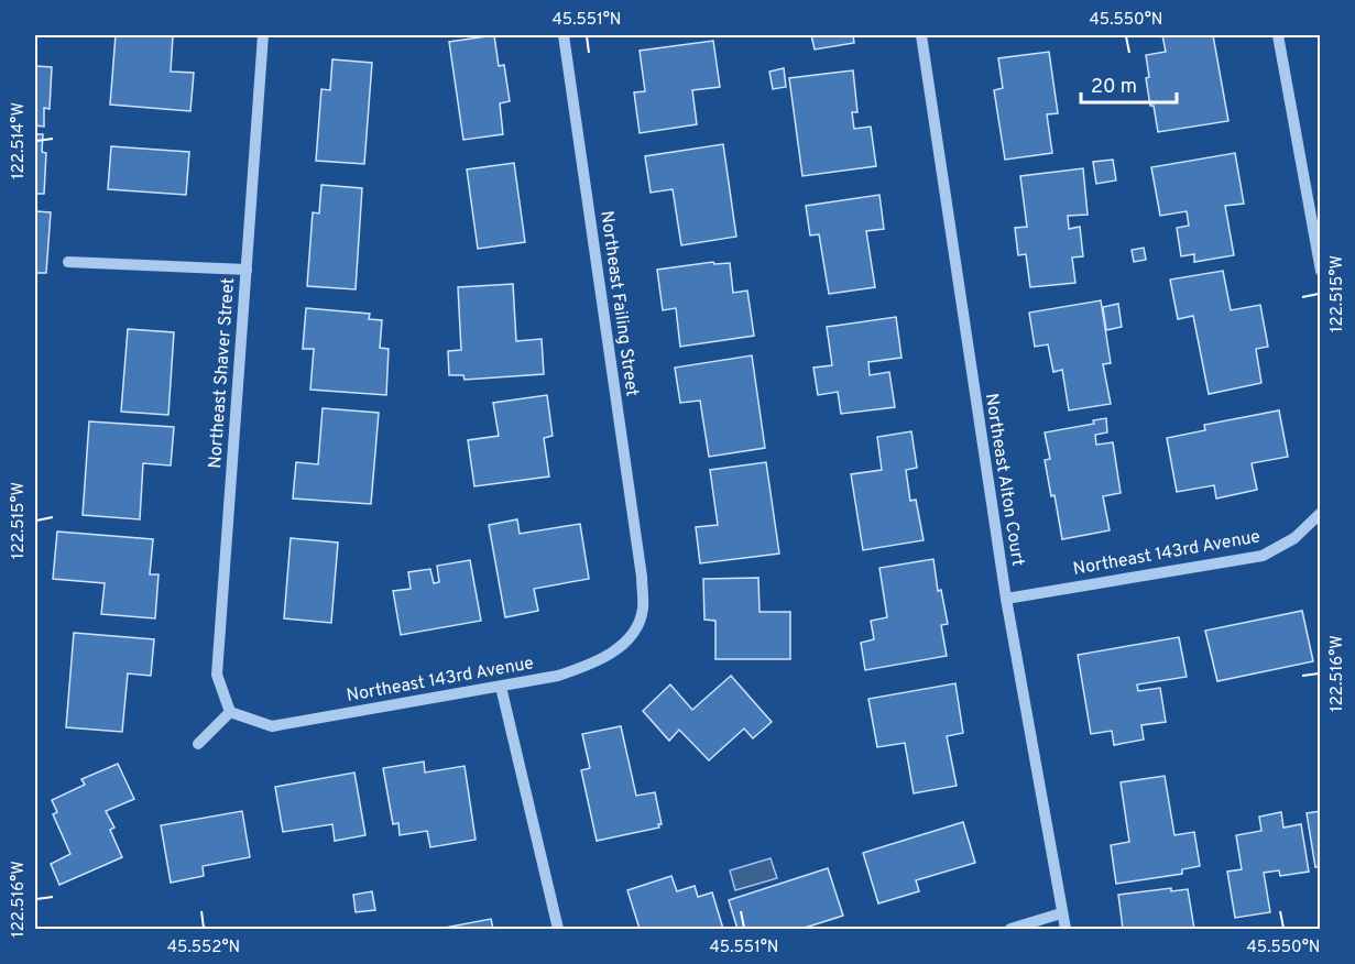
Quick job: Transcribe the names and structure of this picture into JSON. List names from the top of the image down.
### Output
{
  "streets": {
    "street": [
      "Northeast Failing Street",
      "Northeast Shaver Street",
      "Northeast Alton Court",
      "Northeast 143rd Avenue"
    ]
  },
  "crossings": [
    ["Northeast Failing Street", "Northeast 143rd Avenue"],
    ["Northeast Shaver Street", "Northeast 143rd Avenue"],
    ["Northeast Alton Court", "Northeast 143rd Avenue"]
  ],
  "scale_bar": "20 m",
  "coordinates": [
    "45.551°N",
    "45.550°N",
    "122.514°W",
    "122.515°W",
    "122.516°W",
    "45.552°N"
  ]
}
